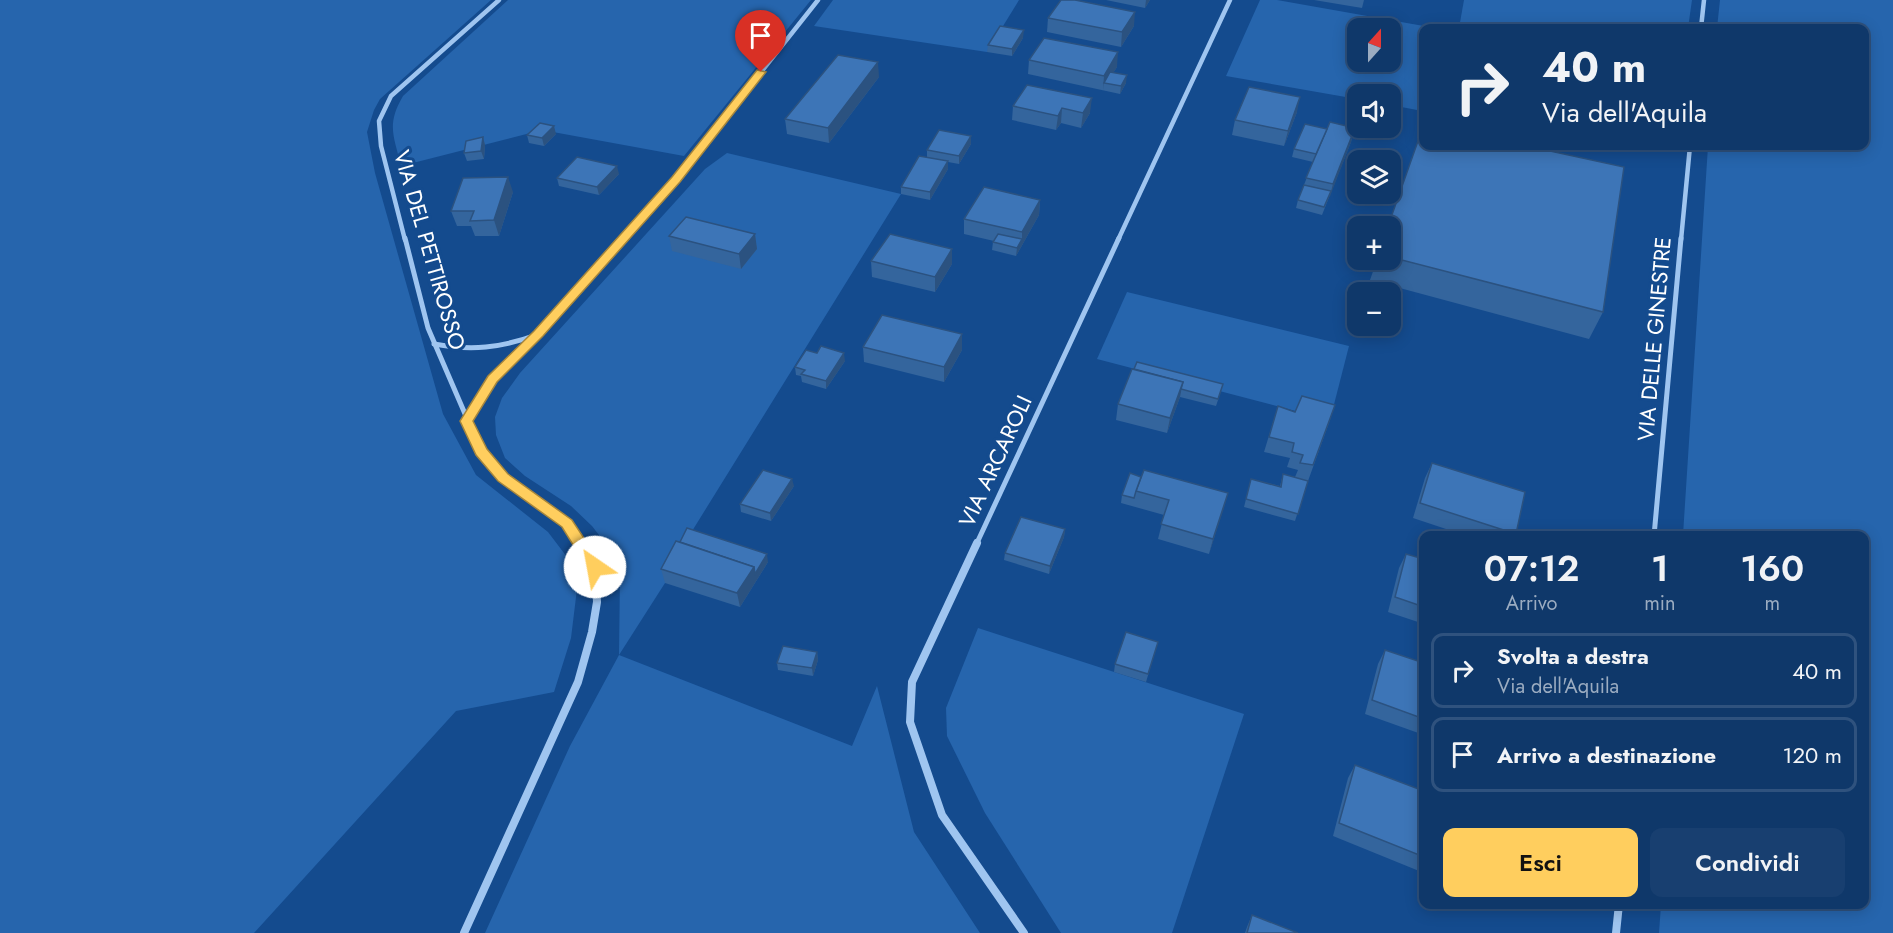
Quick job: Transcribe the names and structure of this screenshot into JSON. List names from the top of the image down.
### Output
{
  "streets": {
    "street": ["VIA DEL PETTIROSSO", "VIA DELLE GINESTRE", "VIA ARCAROLI"]
  },
  "north": "top",
  "page": {
    "map_buttons": ["+", "−"],
    "turn": ["40 m", "Via dell'Aquila"],
    "eta": [
      "07:12",
      "Arrivo",
      "1",
      "min",
      "160",
      "m"
    ],
    "list": [
      {
        "name": "Svolta a destra",
        "note": "Via dell'Aquila",
        "value": "40 m"
      },
      {
        "name": "Arrivo a destinazione",
        "value": "120 m"
      }
    ],
    "buttons": ["Esci", "Condividi"]
  }
}
